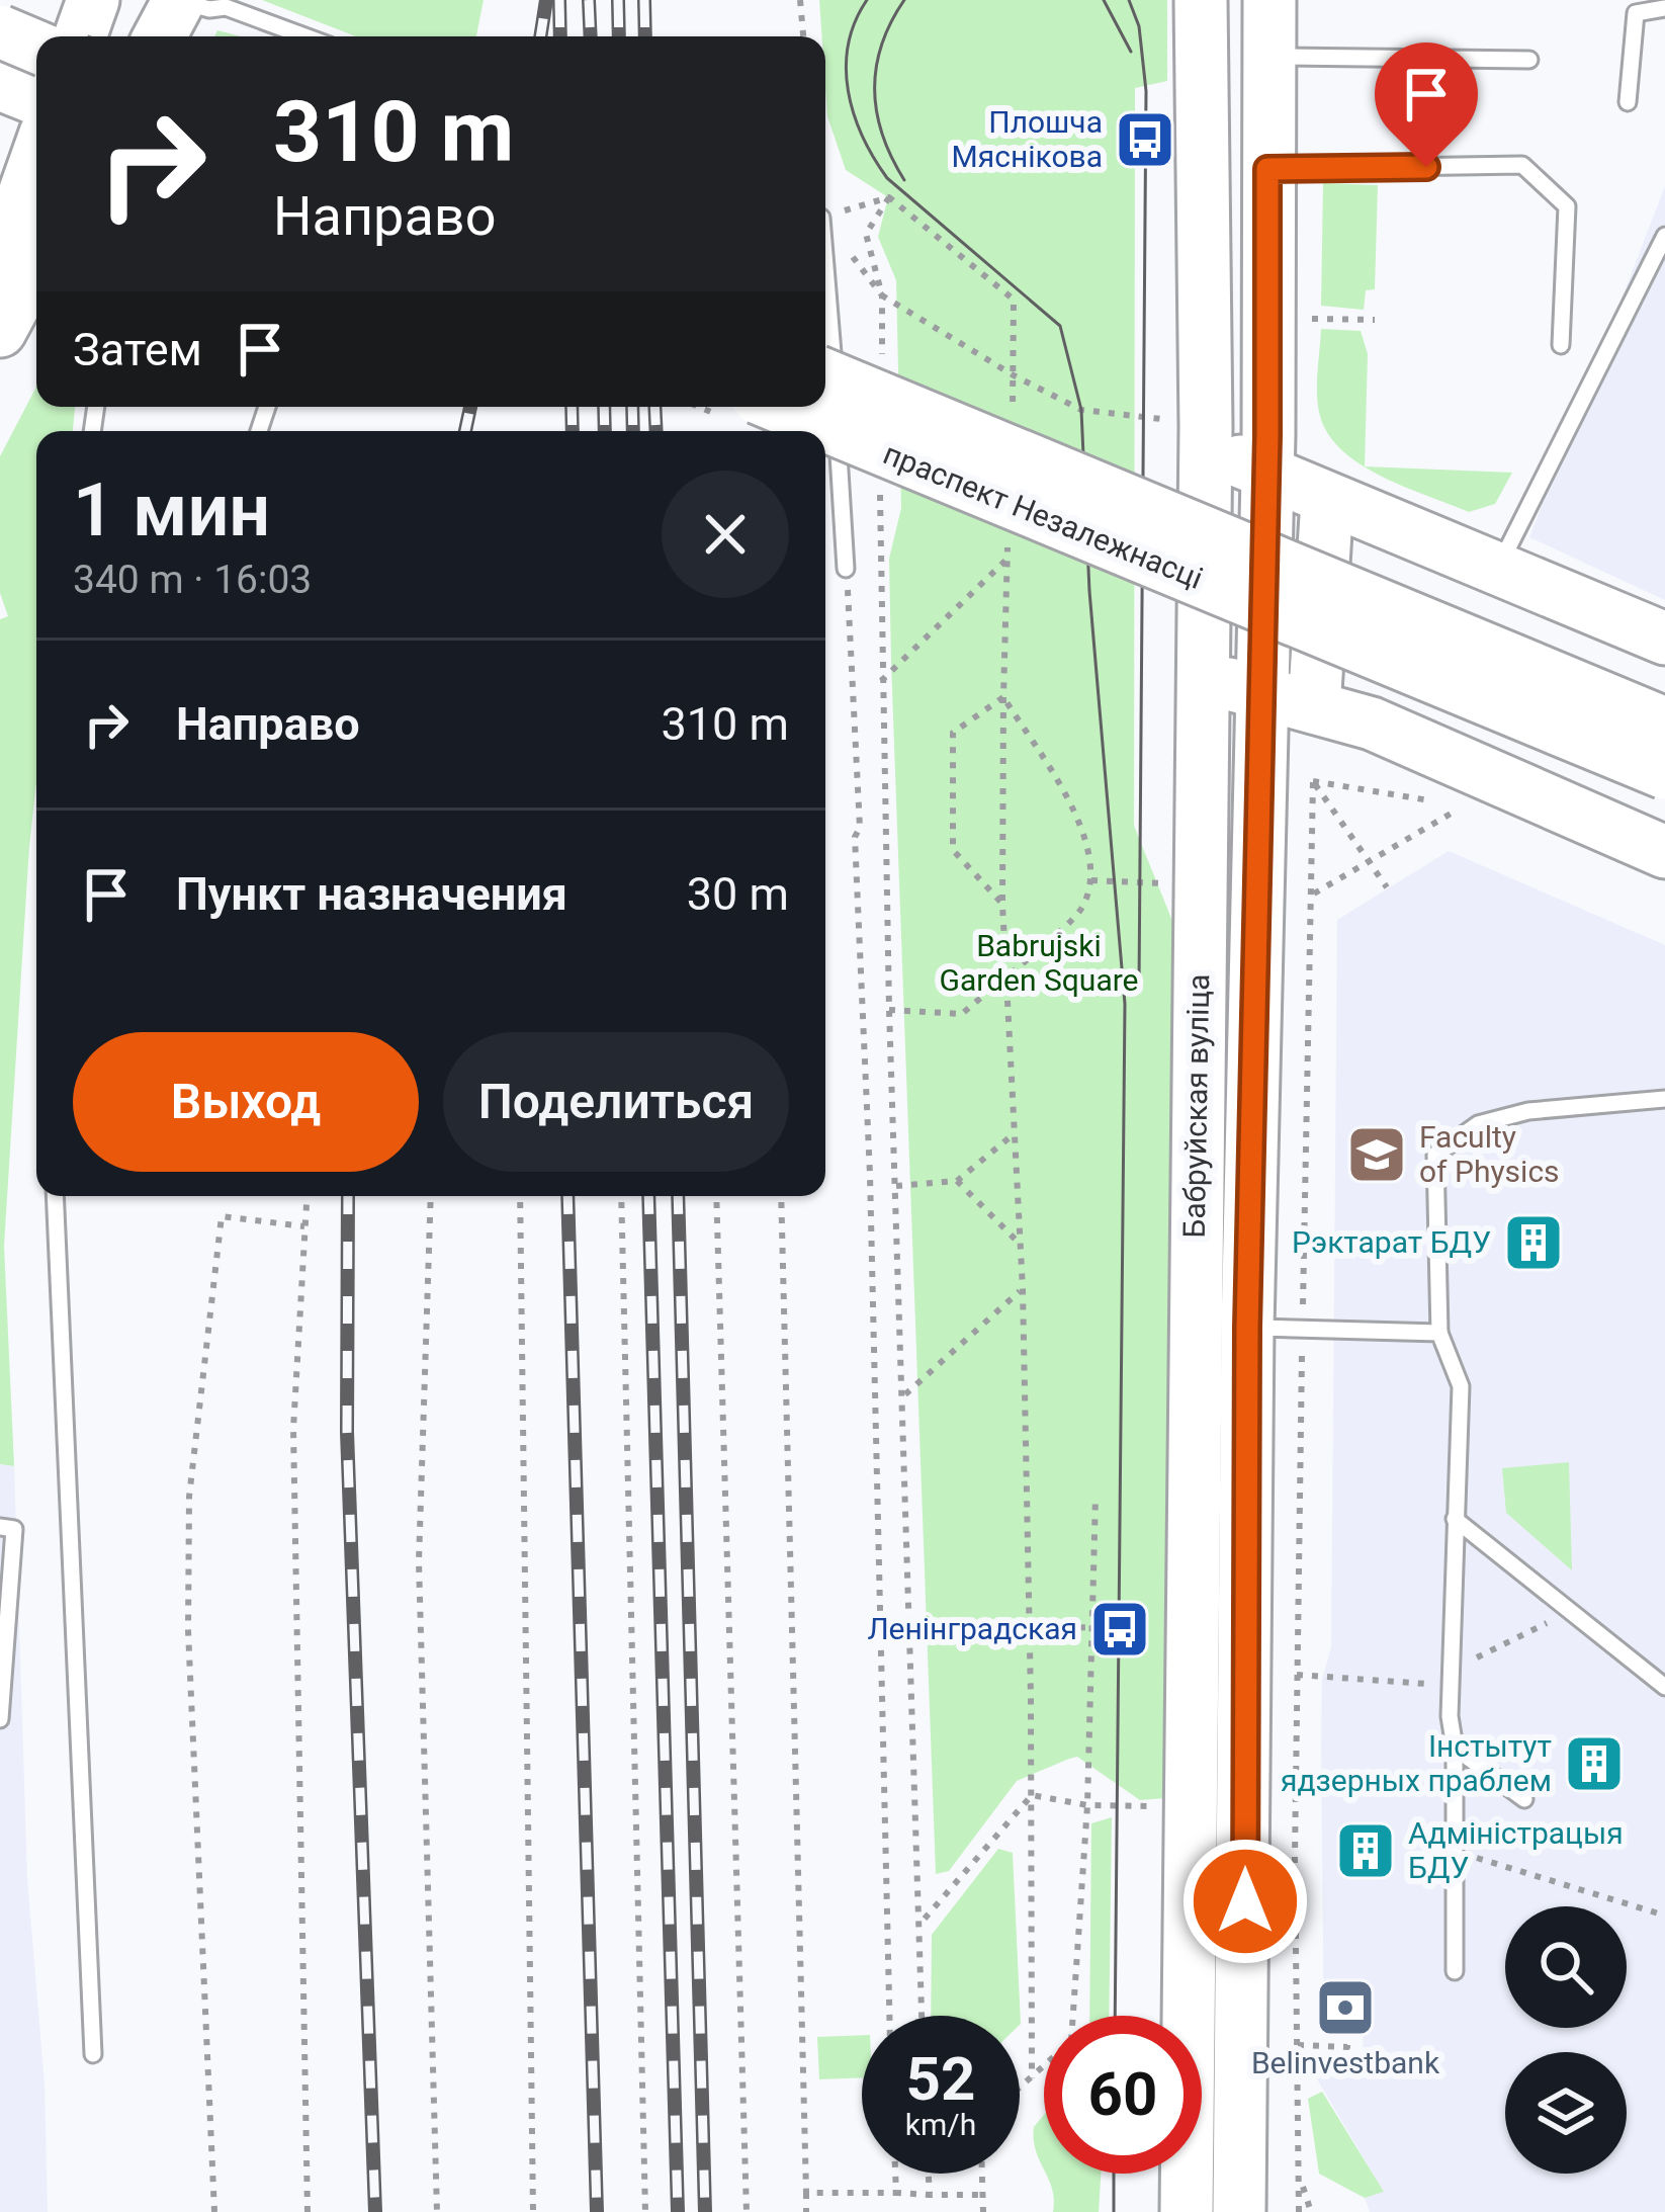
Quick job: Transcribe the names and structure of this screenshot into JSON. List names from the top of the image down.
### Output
{
  "streets": {
    "main road": ["праспект Незалежнасці", "Бабруйская вуліца"]
  },
  "parks": ["Babrujski Garden Square"],
  "places": {
    "bus stop": ["Плошча Мяснікова", "Ленінградская"],
    "school or university": ["Faculty of Physics"],
    "building": ["Рэктарат БДУ", "Інстытут ядзерных праблем", "Адміністрацыя БДУ"],
    "bank": ["Belinvestbank"]
  },
  "page": {
    "turn": ["310 m", "Направо"],
    "then": "Затем",
    "heading": ["1 мин", "340 m · 16:03"],
    "list": [
      {
        "name": "Направо",
        "value": "310 m"
      },
      {
        "name": "Пункт назначения",
        "value": "30 m"
      }
    ],
    "buttons": ["Выход", "Поделиться"],
    "speed": "52 km/h",
    "limit": "60"
  }
}
